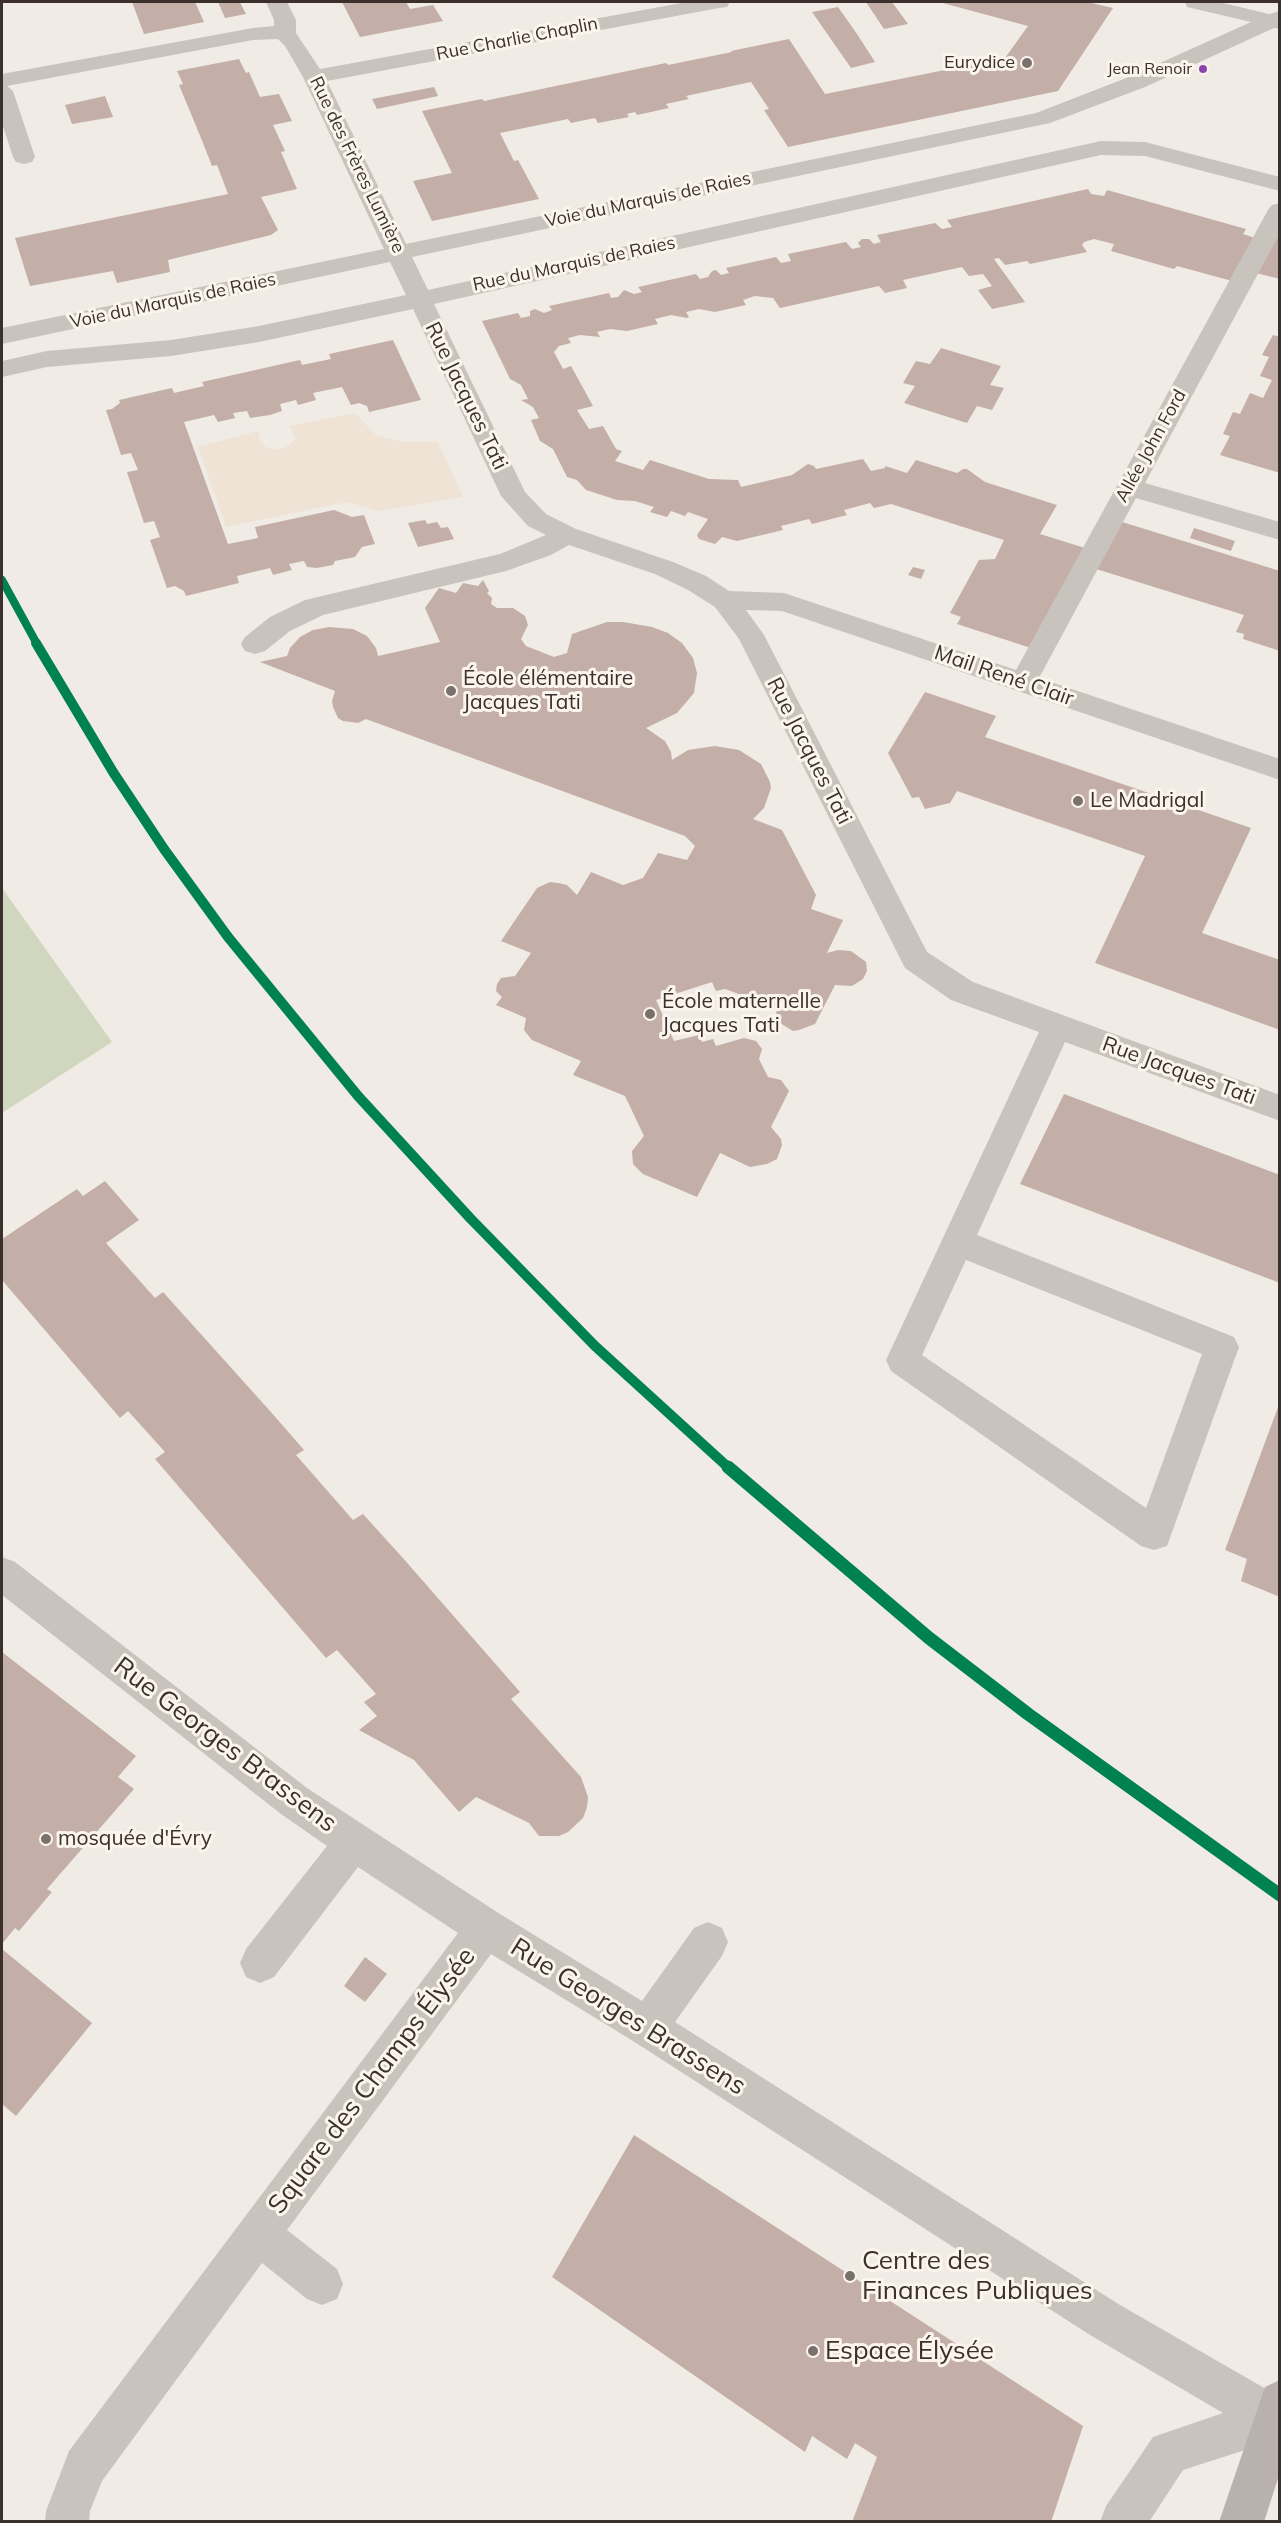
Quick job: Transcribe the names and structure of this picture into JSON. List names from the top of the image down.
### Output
{
  "streets": {
    "street": [
      "Rue Charlie Chaplin",
      "Rue des Frères Lumière",
      "Voie du Marquis de Raies",
      "Rue du Marquis de Raies",
      "Rue Jacques Tati",
      "Allée John Ford",
      "Mail René Clair",
      "Rue Georges Brassens",
      "Square des Champs Élysée"
    ]
  },
  "crossings": [
    ["Rue Charlie Chaplin", "Rue des Frères Lumière"],
    ["Rue des Frères Lumière", "Voie du Marquis de Raies"],
    ["Rue des Frères Lumière", "Rue du Marquis de Raies"],
    ["Rue des Frères Lumière", "Rue Jacques Tati"],
    ["Rue du Marquis de Raies", "Rue Jacques Tati"],
    ["Rue Jacques Tati", "Mail René Clair"],
    ["Allée John Ford", "Mail René Clair"],
    ["Rue Georges Brassens", "Square des Champs Élysée"]
  ],
  "places": [
    "Eurydice",
    "Jean Renoir",
    "École élémentaire Jacques Tati",
    "Le Madrigal",
    "École maternelle Jacques Tati",
    "mosquée d'Évry",
    "Centre des Finances Publiques",
    "Espace Élysée"
  ]
}
